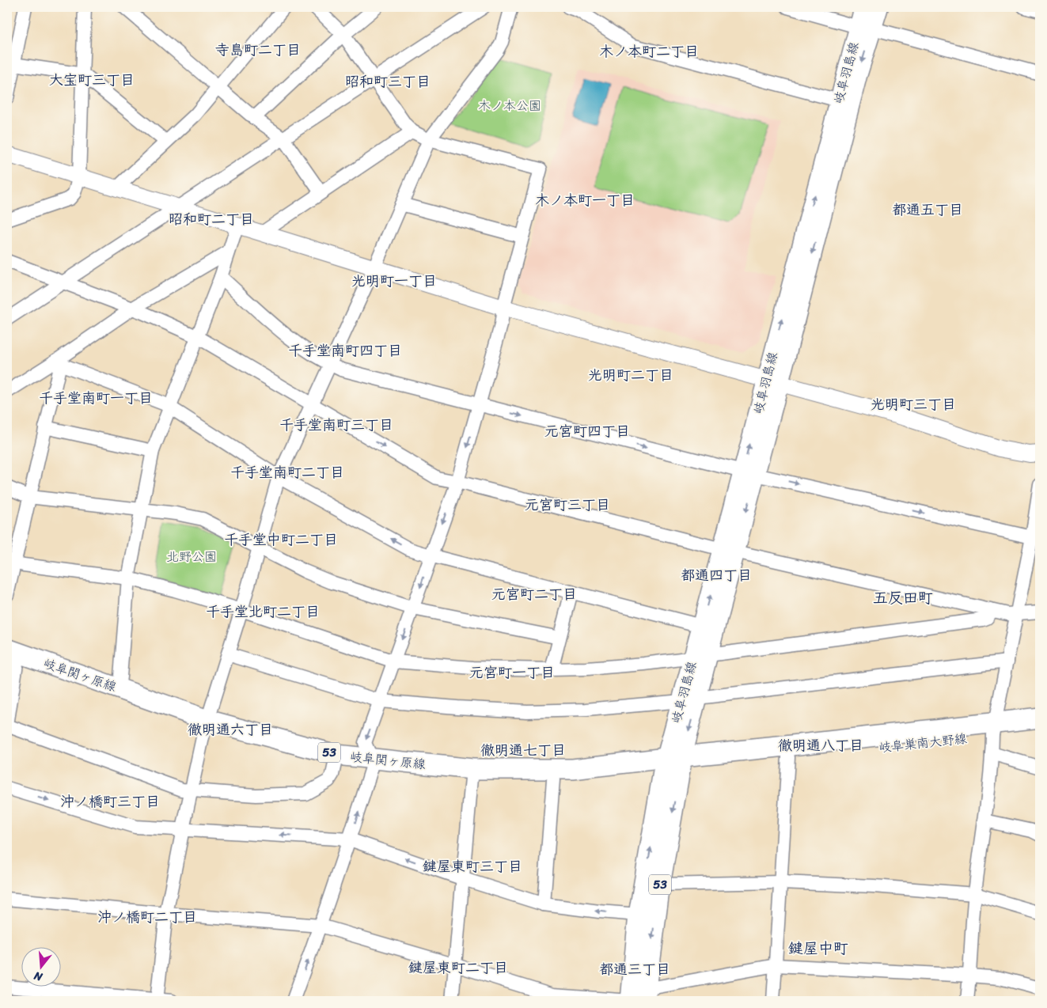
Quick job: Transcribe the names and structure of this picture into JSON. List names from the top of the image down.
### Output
{
  "streets": {
    "main road": [
      "岐阜羽島線",
      "岐阜関ヶ原線",
      "岐阜巣南大野線",
      "53"
    ]
  },
  "crossings": [
    ["岐阜羽島線", "岐阜関ヶ原線"],
    ["岐阜羽島線", "岐阜巣南大野線"],
    ["岐阜羽島線", "53"],
    ["岐阜関ヶ原線", "岐阜巣南大野線"],
    ["岐阜関ヶ原線", "53"],
    ["岐阜巣南大野線", "53"]
  ],
  "districts": [
    "寺島町二丁目",
    "木ノ本町二丁目",
    "大宝町三丁目",
    "昭和町三丁目",
    "木ノ本町一丁目",
    "都通五丁目",
    "昭和町二丁目",
    "光明町一丁目",
    "千手堂南町四丁目",
    "光明町二丁目",
    "千手堂南町一丁目",
    "光明町三丁目",
    "千手堂南町三丁目",
    "元宮町四丁目",
    "千手堂南町二丁目",
    "元宮町三丁目",
    "千手堂中町二丁目",
    "都通四丁目",
    "元宮町二丁目",
    "五反田町",
    "千手堂北町二丁目",
    "元宮町一丁目",
    "徹明通六丁目",
    "徹明通八丁目",
    "徹明通七丁目",
    "沖ノ橋町三丁目",
    "鍵屋東町三丁目",
    "沖ノ橋町二丁目",
    "鍵屋中町",
    "鍵屋東町二丁目",
    "都通三丁目"
  ],
  "parks": ["木ノ本公園", "北野公園"],
  "north": "bottom"
}
